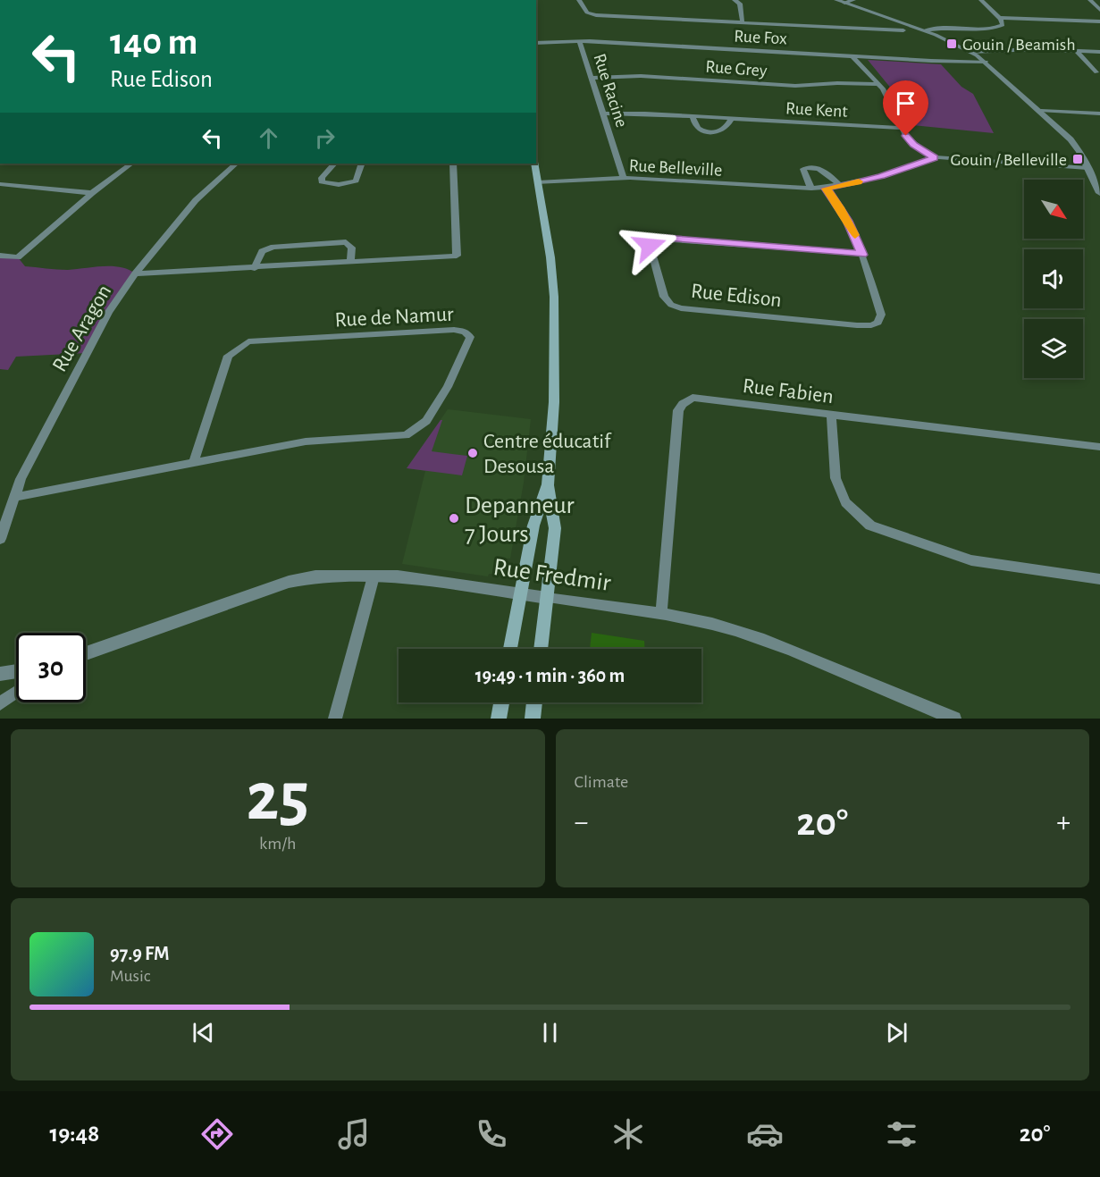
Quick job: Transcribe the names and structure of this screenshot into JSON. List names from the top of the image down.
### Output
{
  "streets": {
    "street": [
      "Rue Fox",
      "Rue Grey",
      "Rue Racine",
      "Rue Kent",
      "Rue Belleville",
      "Rue Edison",
      "Rue de Namur",
      "Rue Aragon",
      "Rue Fabien",
      "Rue Fredmir"
    ]
  },
  "crossings": [
    ["Rue Fox", "Rue Racine"],
    ["Rue Grey", "Rue Racine"],
    ["Rue Racine", "Rue Kent"],
    ["Rue Racine", "Rue Belleville"],
    ["Rue Belleville", "Rue Edison"],
    ["Rue de Namur", "Rue Aragon"],
    ["Rue Fabien", "Rue Fredmir"]
  ],
  "places": {
    "transit": ["Gouin / Beamish", "Gouin / Belleville"],
    "other": ["Centre éducatif Desousa", "Depanneur 7 Jours"]
  },
  "north": "bottom right",
  "page": {
    "turn": ["140 m", "Rue Edison"],
    "limit": "30",
    "trip": "19:49 · 1 min · 360 m",
    "tile": [
      ["25", "km/h"],
      "Climate"
    ],
    "heat": ["−", "20°", "+"],
    "song": ["97.9 FM", "Music"],
    "tabs": ["19:48", "20°"]
  }
}
